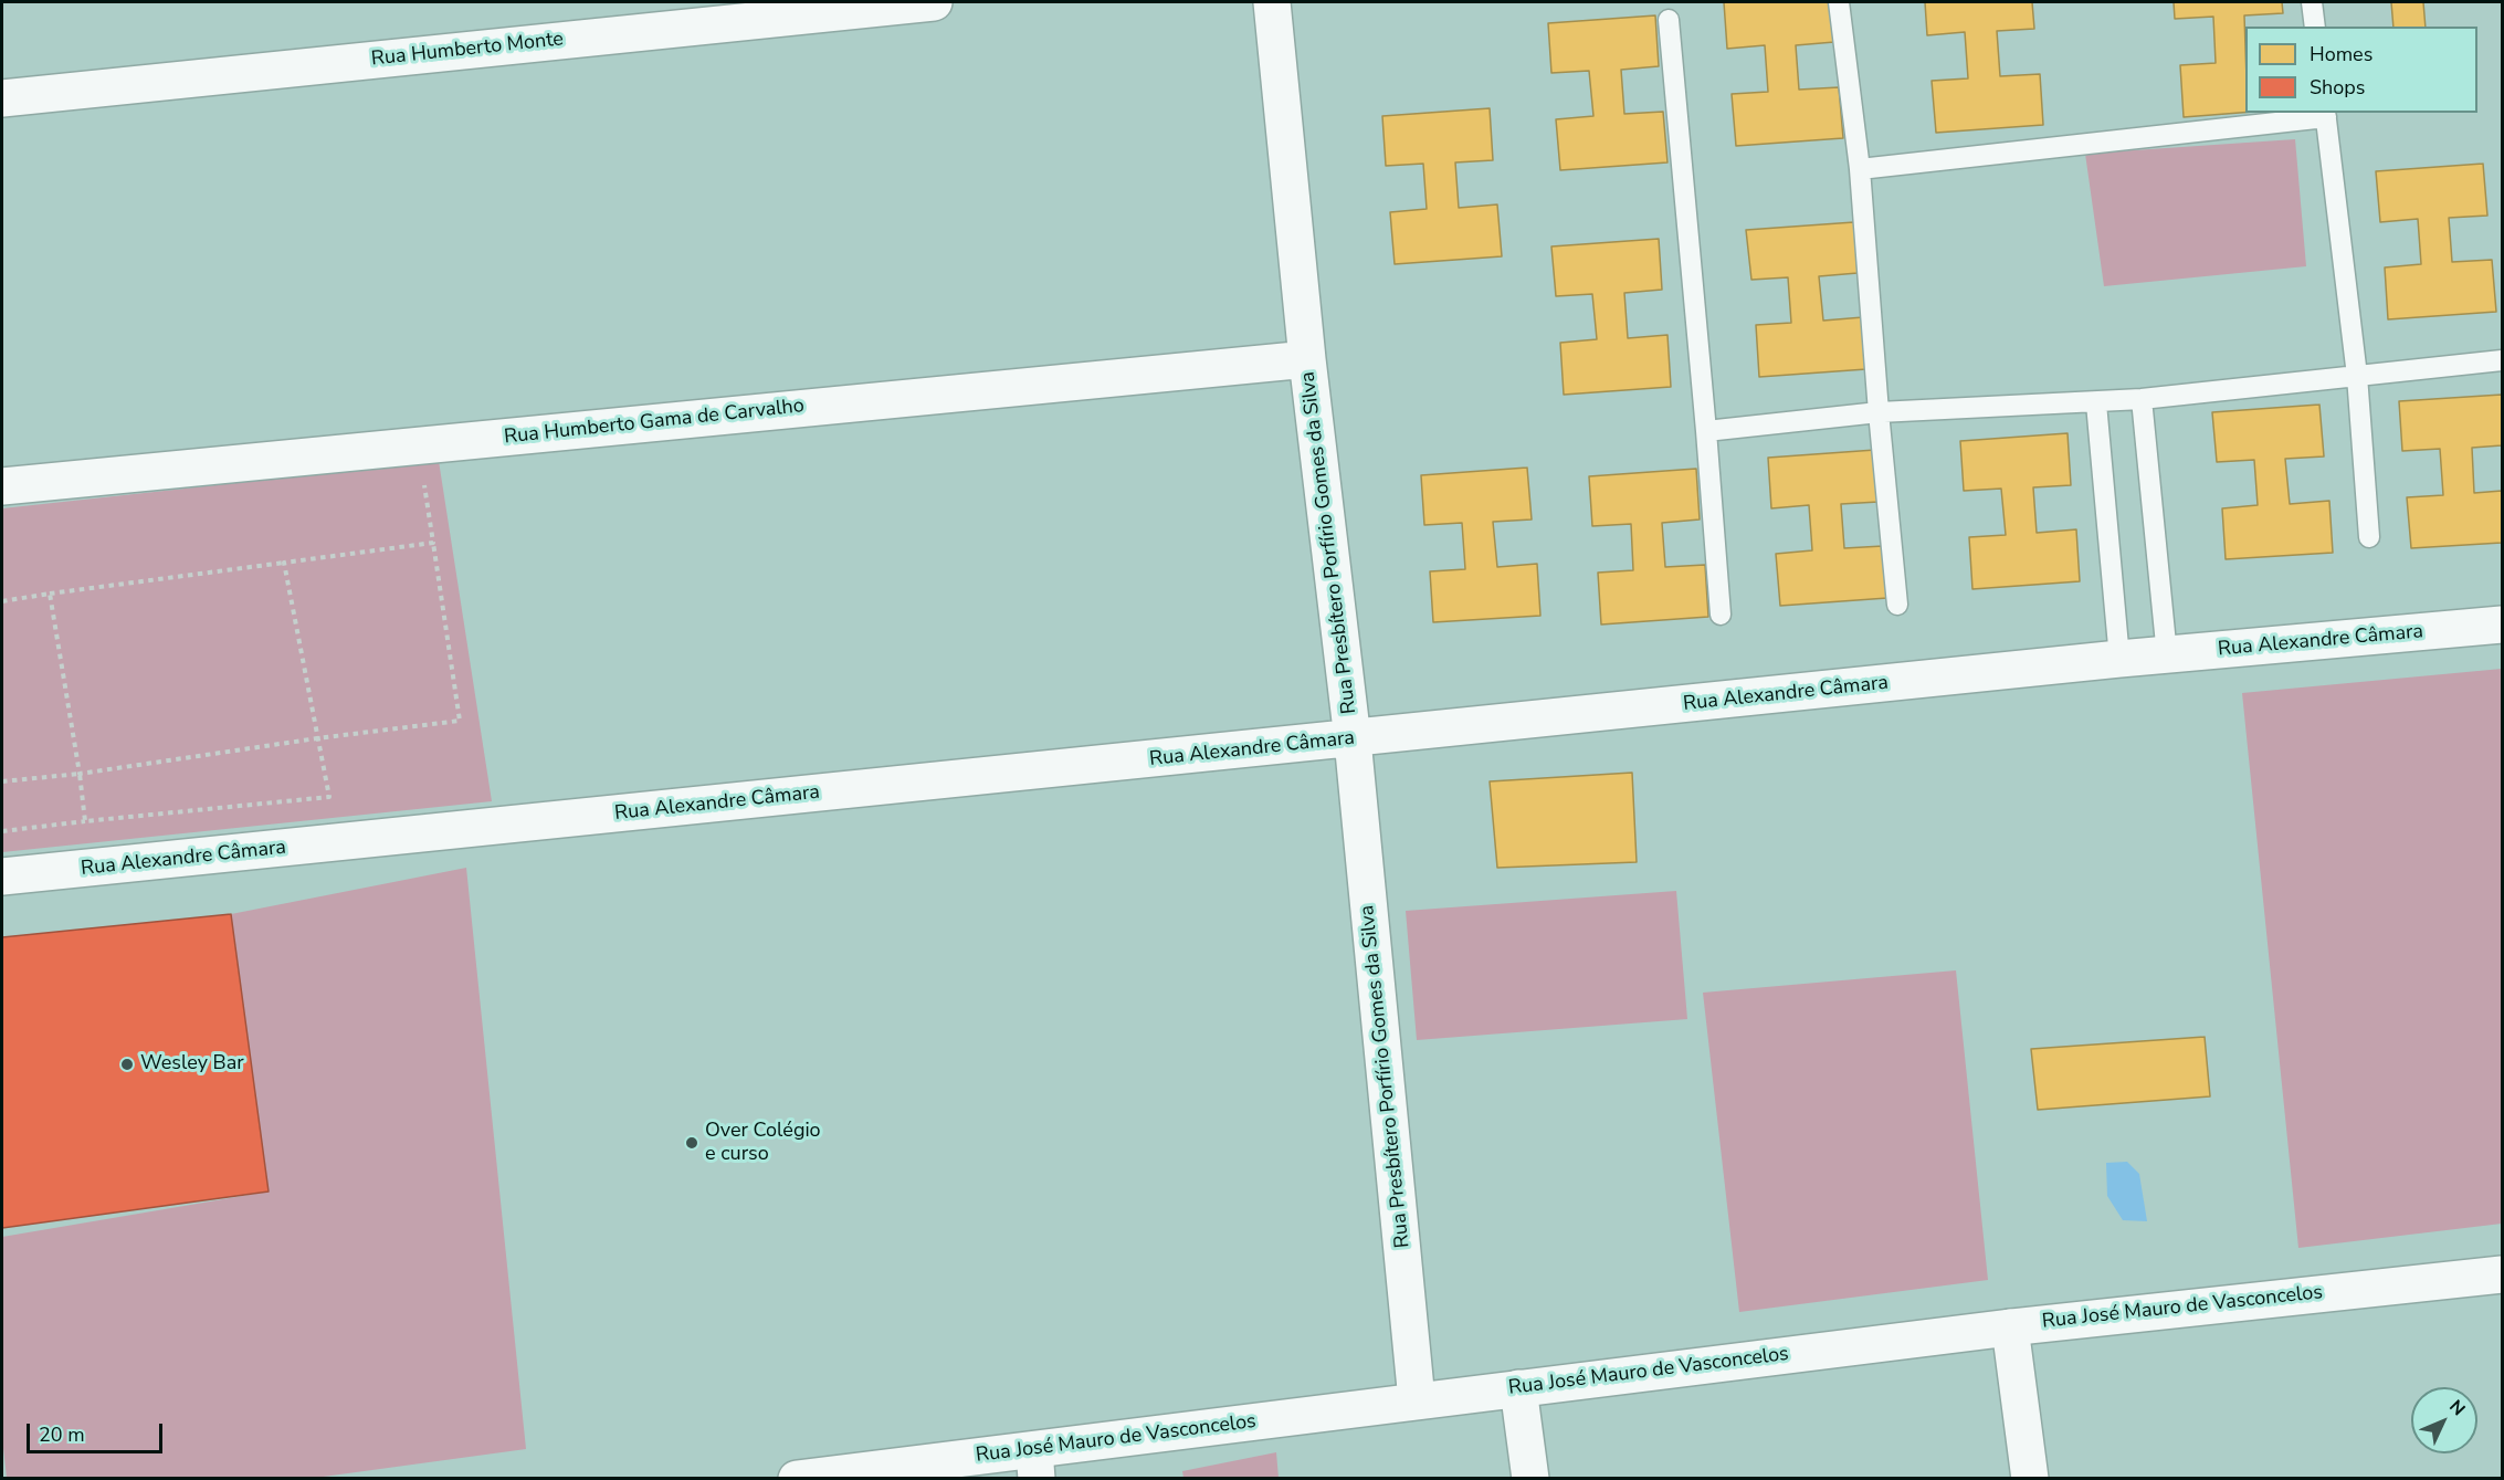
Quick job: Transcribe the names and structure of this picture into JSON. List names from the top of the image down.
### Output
{
  "streets": {
    "street": [
      "Rua Humberto Monte",
      "Rua Humberto Gama de Carvalho",
      "Rua Presbítero Porfírio Gomes da Silva",
      "Rua Alexandre Câmara",
      "Rua José Mauro de Vasconcelos"
    ]
  },
  "crossings": [
    ["Rua Humberto Gama de Carvalho", "Rua Presbítero Porfírio Gomes da Silva"],
    ["Rua Presbítero Porfírio Gomes da Silva", "Rua Alexandre Câmara"],
    ["Rua Presbítero Porfírio Gomes da Silva", "Rua José Mauro de Vasconcelos"]
  ],
  "places": ["Wesley Bar", "Over Colégio e curso"],
  "legend": ["Homes", "Shops"],
  "scale_bar": "20 m",
  "north": "top right"
}
